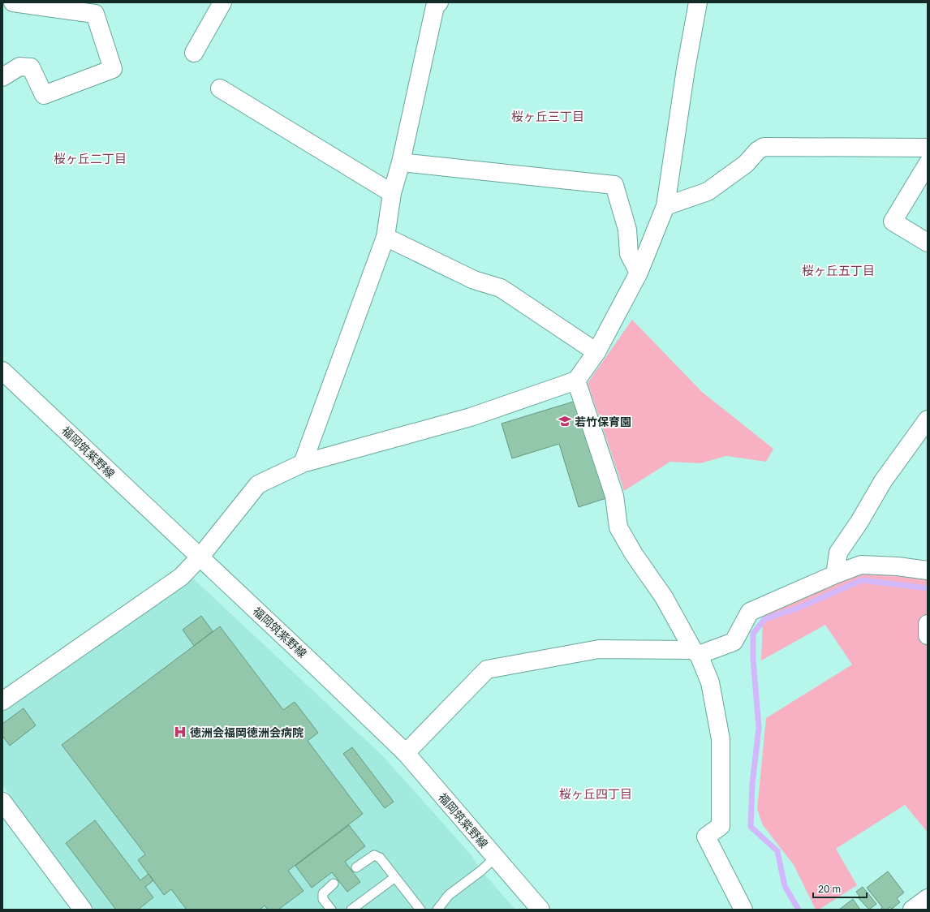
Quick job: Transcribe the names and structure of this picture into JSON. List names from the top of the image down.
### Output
{
  "streets": {
    "street": ["福岡筑紫野線"]
  },
  "districts": [
    "桜ヶ丘三丁目",
    "桜ヶ丘二丁目",
    "桜ヶ丘五丁目",
    "桜ヶ丘四丁目"
  ],
  "places": {
    "school or university": ["若竹保育園"],
    "hospital": ["徳洲会福岡徳洲会病院"]
  },
  "scale_bar": "20 m"
}
